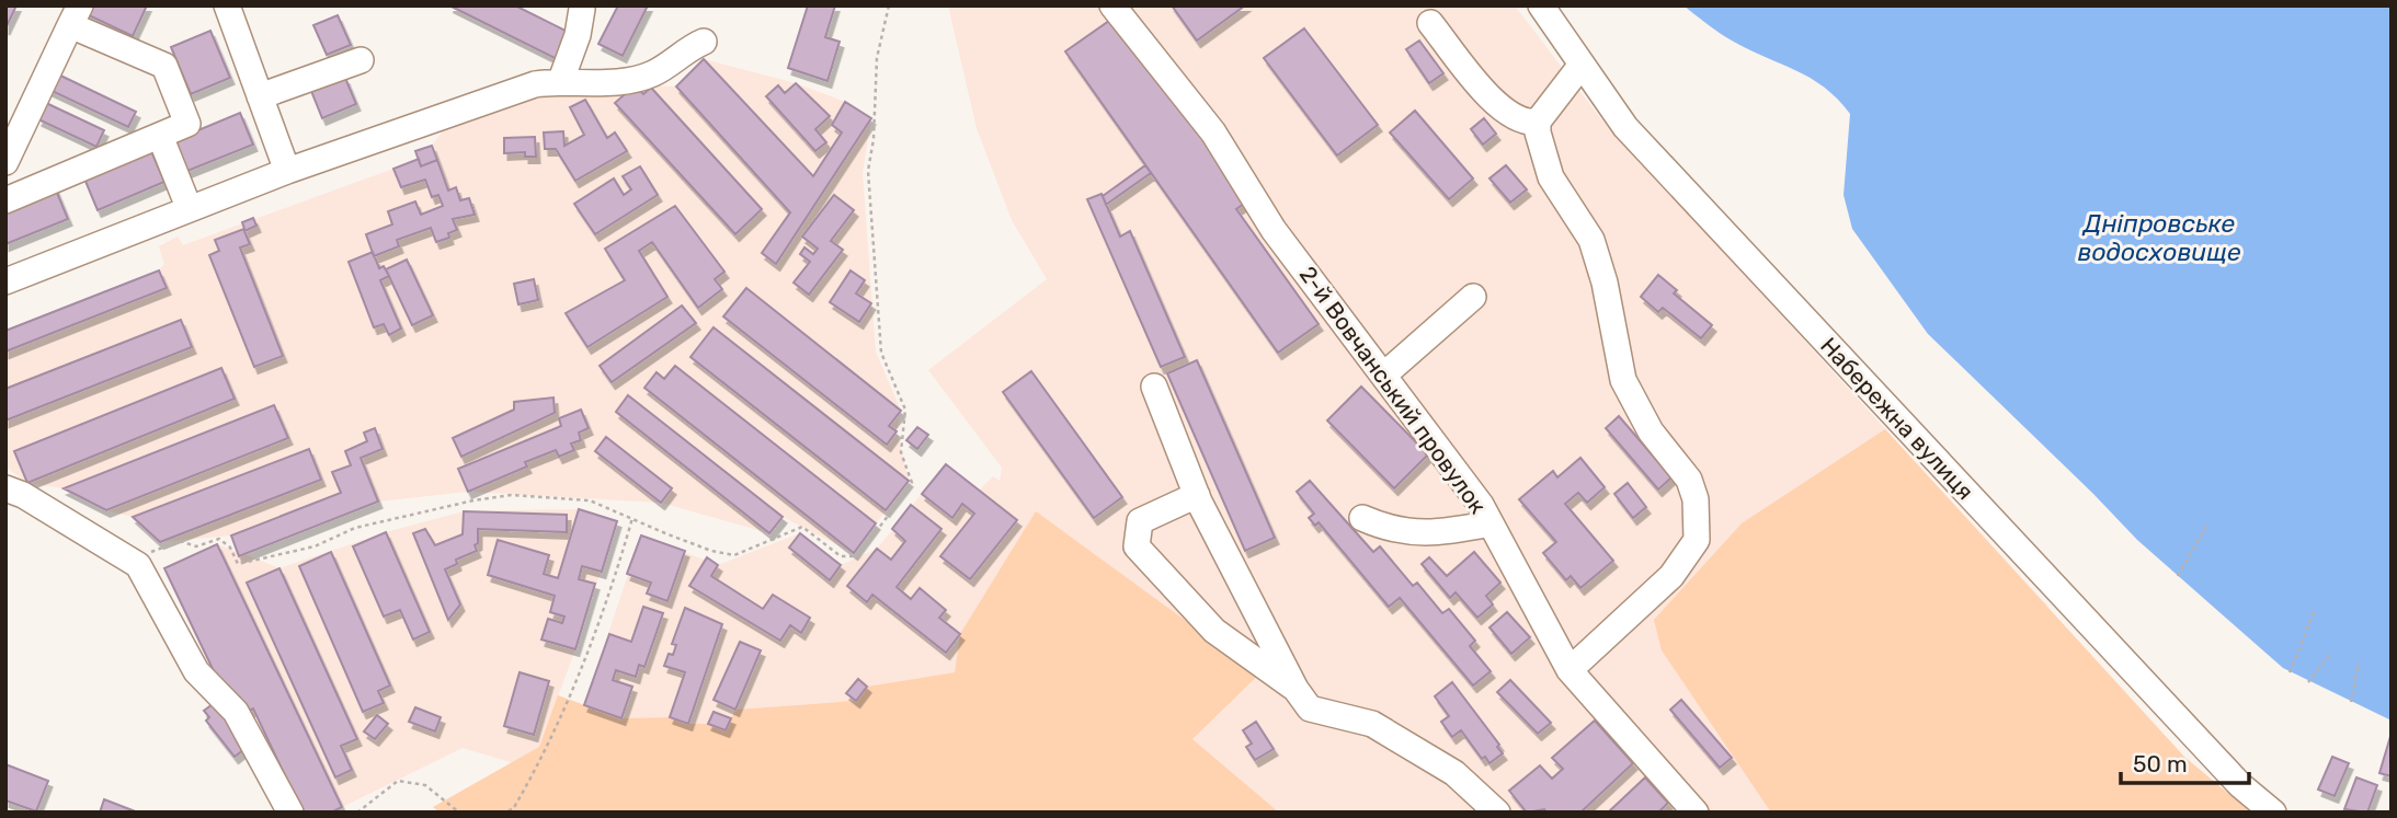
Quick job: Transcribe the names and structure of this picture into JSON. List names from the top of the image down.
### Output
{
  "streets": {
    "street": ["2-й Вовчанський провулок", "Набережна вулиця"]
  },
  "water": ["Дніпровське водосховище"],
  "scale_bar": "50 m"
}
